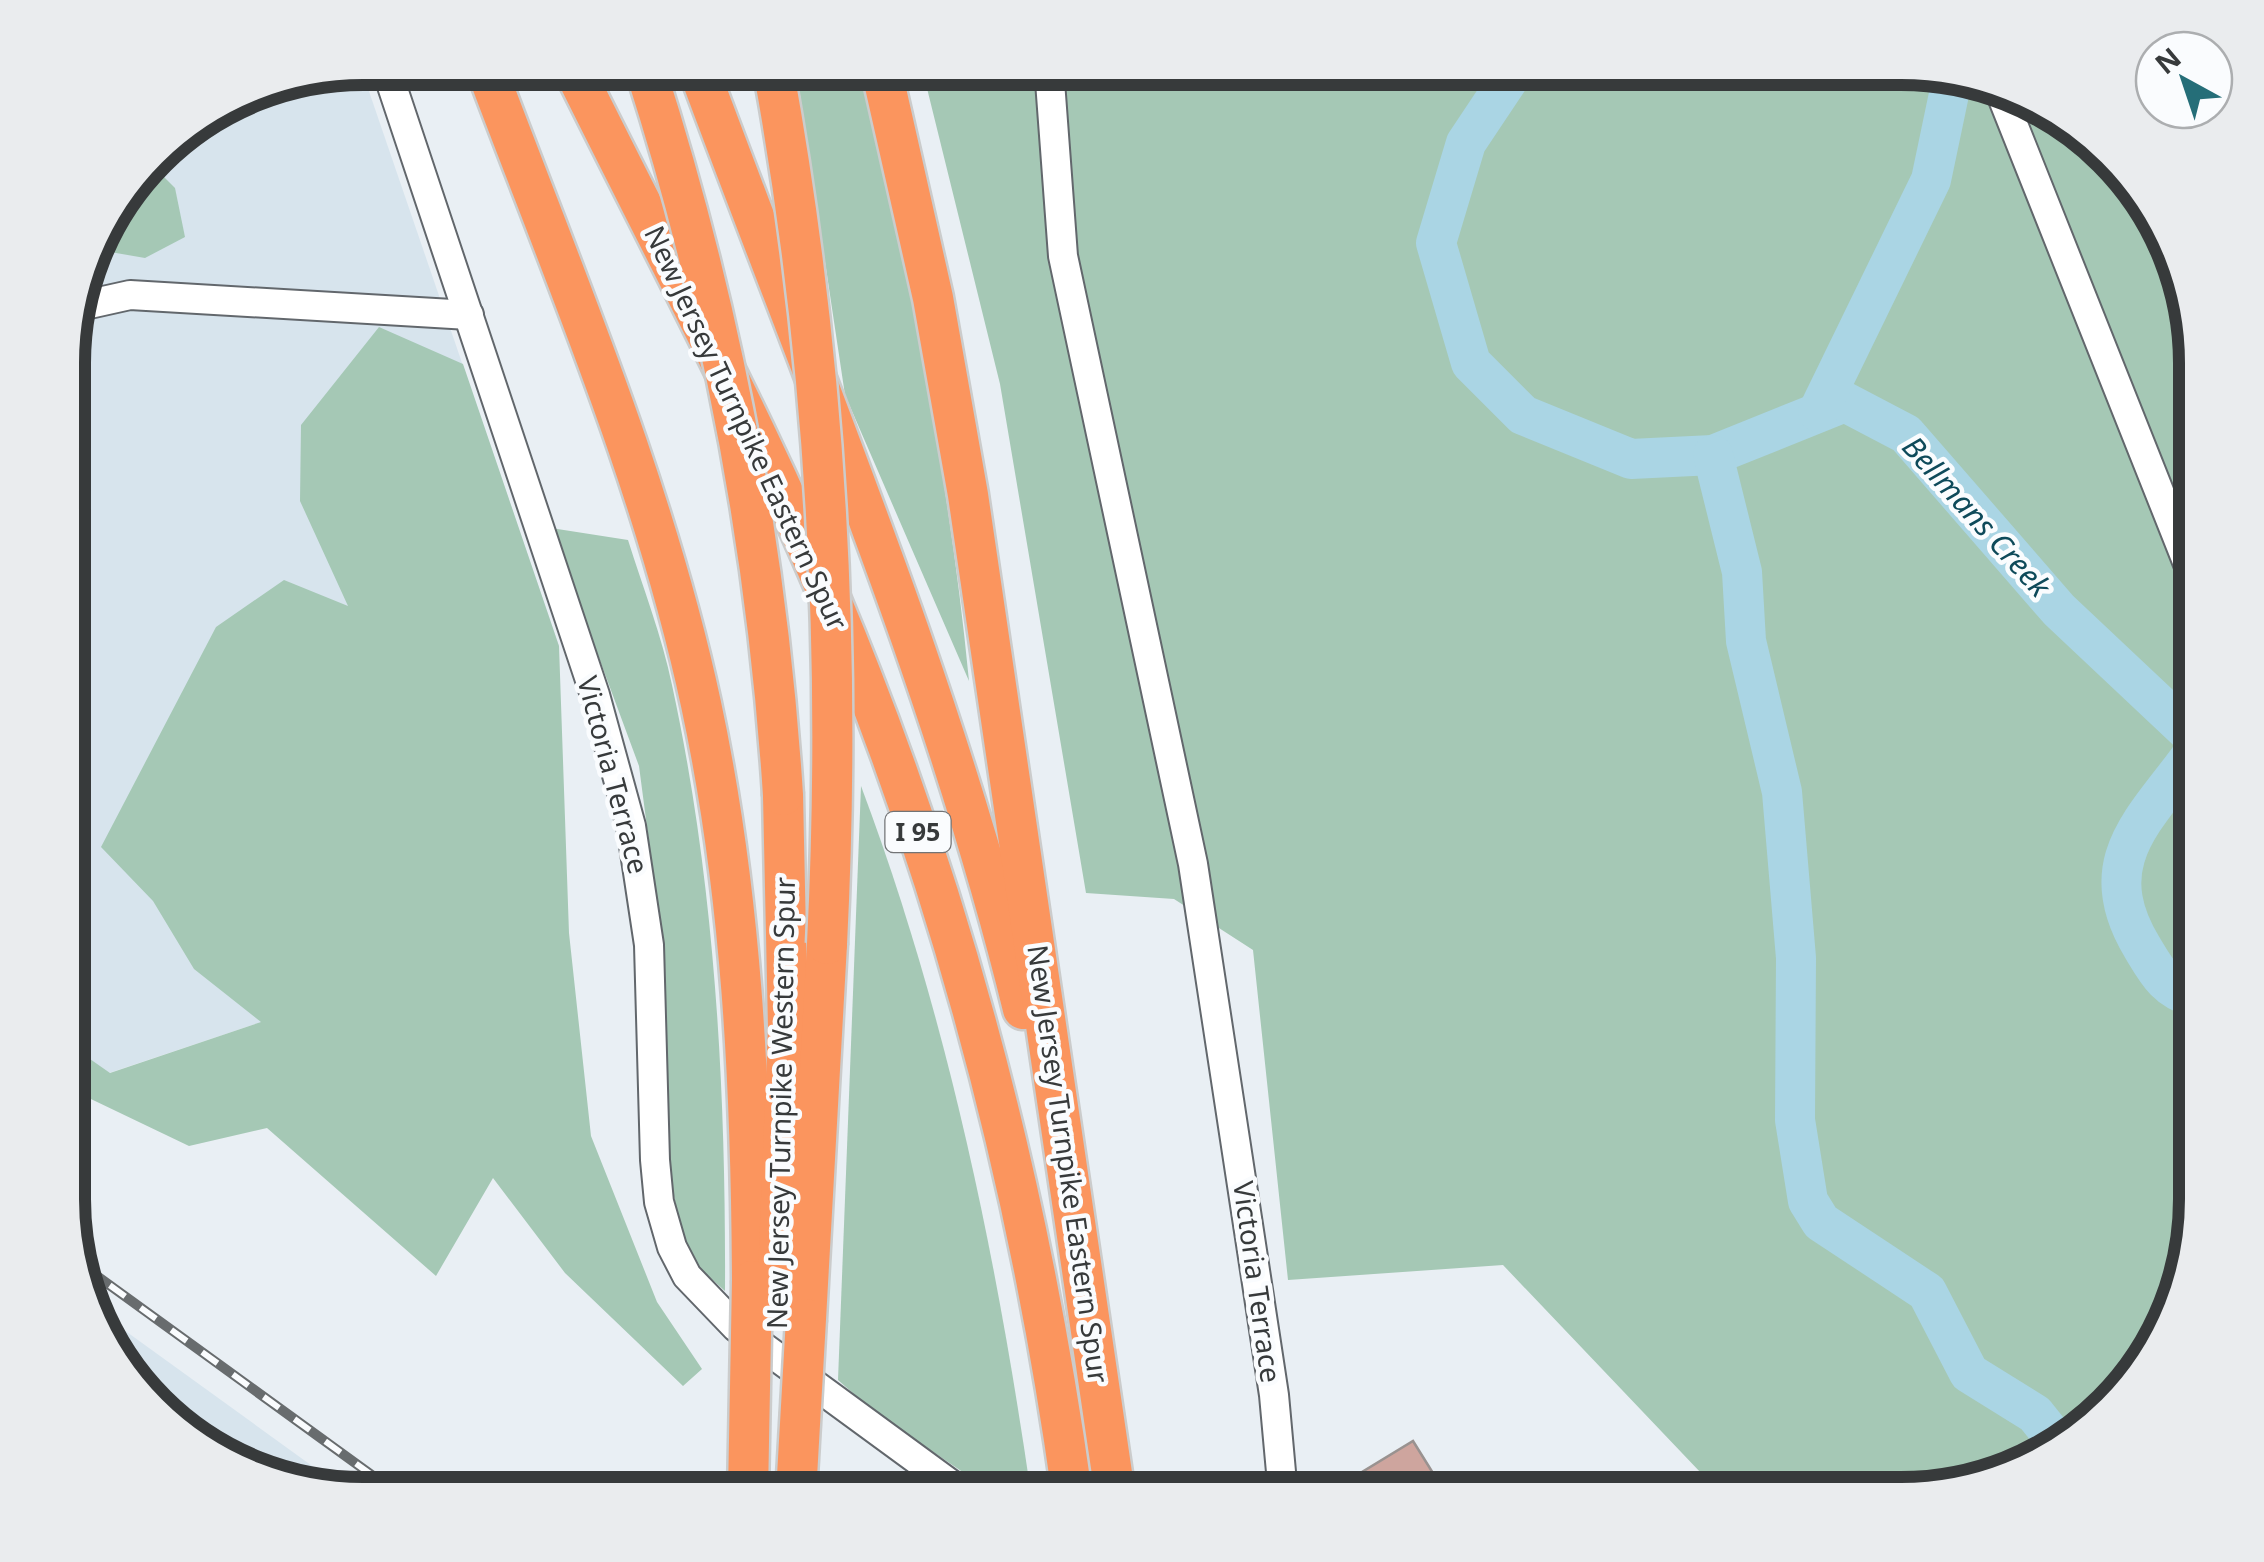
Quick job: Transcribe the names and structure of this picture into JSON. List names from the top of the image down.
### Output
{
  "streets": {
    "highway": ["New Jersey Turnpike Eastern Spur", "I 95", "New Jersey Turnpike Western Spur"],
    "street": ["Victoria Terrace"]
  },
  "water": ["Bellmans Creek"],
  "north": "top left"
}
